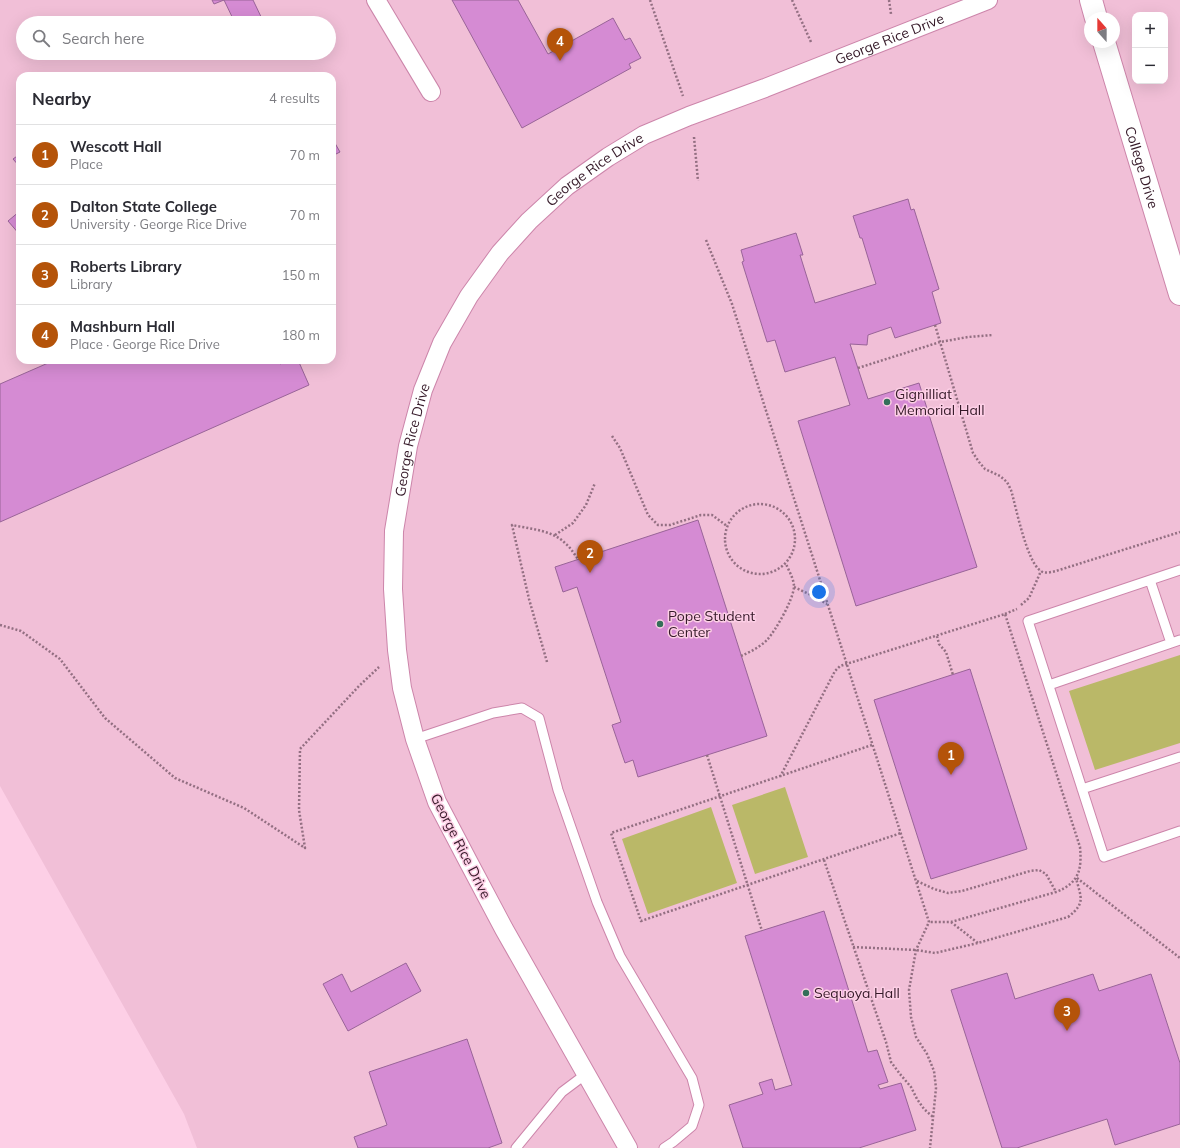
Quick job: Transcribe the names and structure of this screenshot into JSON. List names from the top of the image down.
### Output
{
  "streets": {
    "street": ["George Rice Drive", "College Drive"]
  },
  "places": ["Gignilliat Memorial Hall", "Pope Student Center", "Sequoya Hall"],
  "north": "top",
  "page": {
    "map_buttons": ["+", "−"],
    "search": "Search here",
    "pins": [
      "4",
      "2",
      "1",
      "3"
    ],
    "heading": ["Nearby", "4 results"],
    "list": [
      {
        "mark": "1",
        "name": "Wescott Hall",
        "note": "Place",
        "value": "70 m"
      },
      {
        "mark": "2",
        "name": "Dalton State College",
        "note": "University · George Rice Drive",
        "value": "70 m"
      },
      {
        "mark": "3",
        "name": "Roberts Library",
        "note": "Library",
        "value": "150 m"
      },
      {
        "mark": "4",
        "name": "Mashburn Hall",
        "note": "Place · George Rice Drive",
        "value": "180 m"
      }
    ]
  }
}
